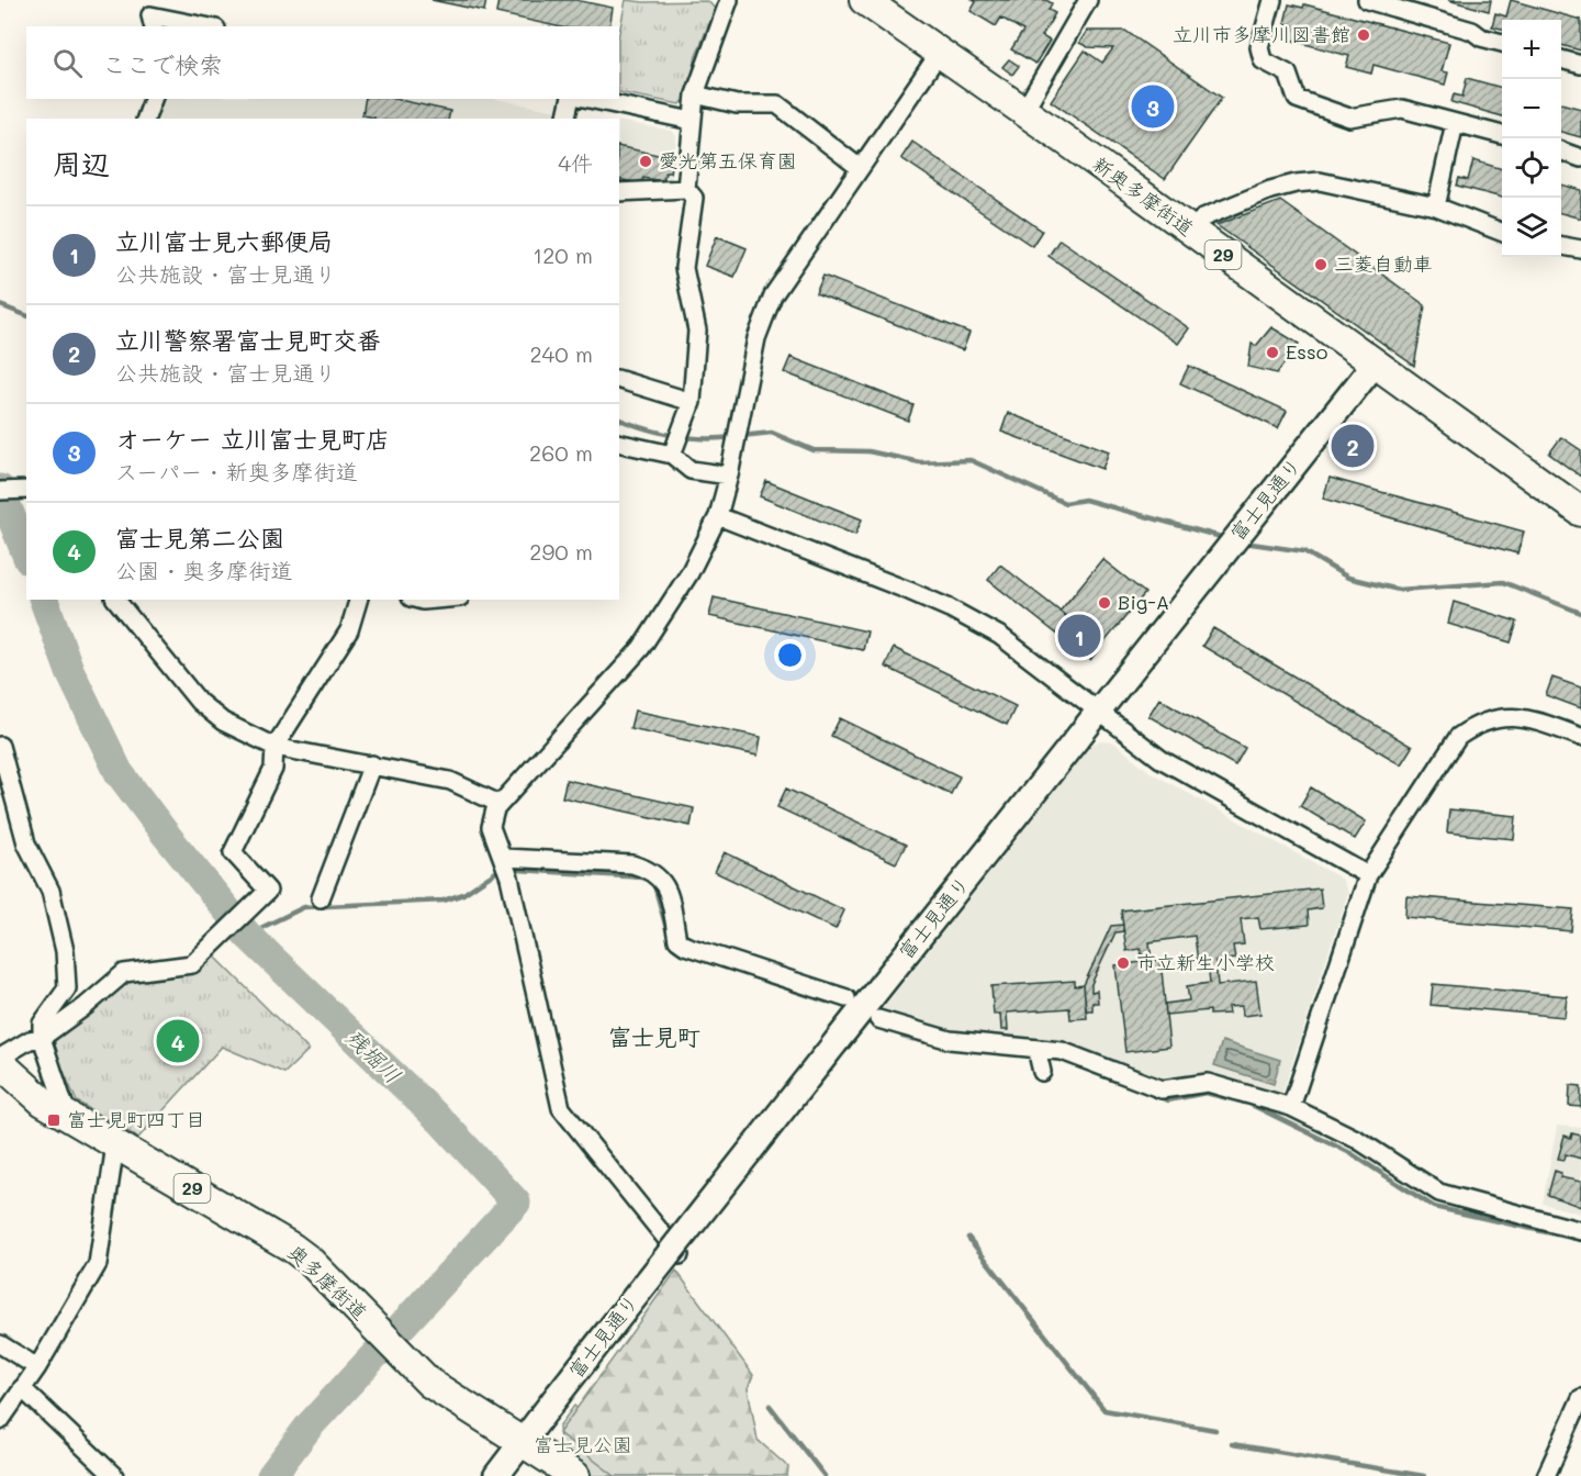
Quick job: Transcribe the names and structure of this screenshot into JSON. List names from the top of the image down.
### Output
{
  "streets": {
    "main road": ["新奥多摩街道", "29", "奥多摩街道"],
    "street": ["富士見通り"]
  },
  "crossings": [
    ["新奥多摩街道", "富士見通り"],
    ["富士見通り", "奥多摩街道"]
  ],
  "districts": ["富士見町"],
  "water": ["残堀川"],
  "parks": ["富士見公園"],
  "places": {
    "other": [
      "立川市多摩川図書館",
      "愛光第五保育園",
      "三菱自動車",
      "Esso",
      "Big-A",
      "市立新生小学校"
    ],
    "transit": ["富士見町四丁目"]
  },
  "page": {
    "map_buttons": ["+", "−"],
    "search": "ここで検索",
    "pins": [
      "3",
      "2",
      "1",
      "4"
    ],
    "heading": ["周辺", "4件"],
    "list": [
      {
        "mark": "1",
        "name": "立川富士見六郵便局",
        "note": "公共施設 · 富士見通り",
        "value": "120 m"
      },
      {
        "mark": "2",
        "name": "立川警察署富士見町交番",
        "note": "公共施設 · 富士見通り",
        "value": "240 m"
      },
      {
        "mark": "3",
        "name": "オーケー 立川富士見町店",
        "note": "スーパー · 新奥多摩街道",
        "value": "260 m"
      },
      {
        "mark": "4",
        "name": "富士見第二公園",
        "note": "公園 · 奥多摩街道",
        "value": "290 m"
      }
    ]
  }
}
